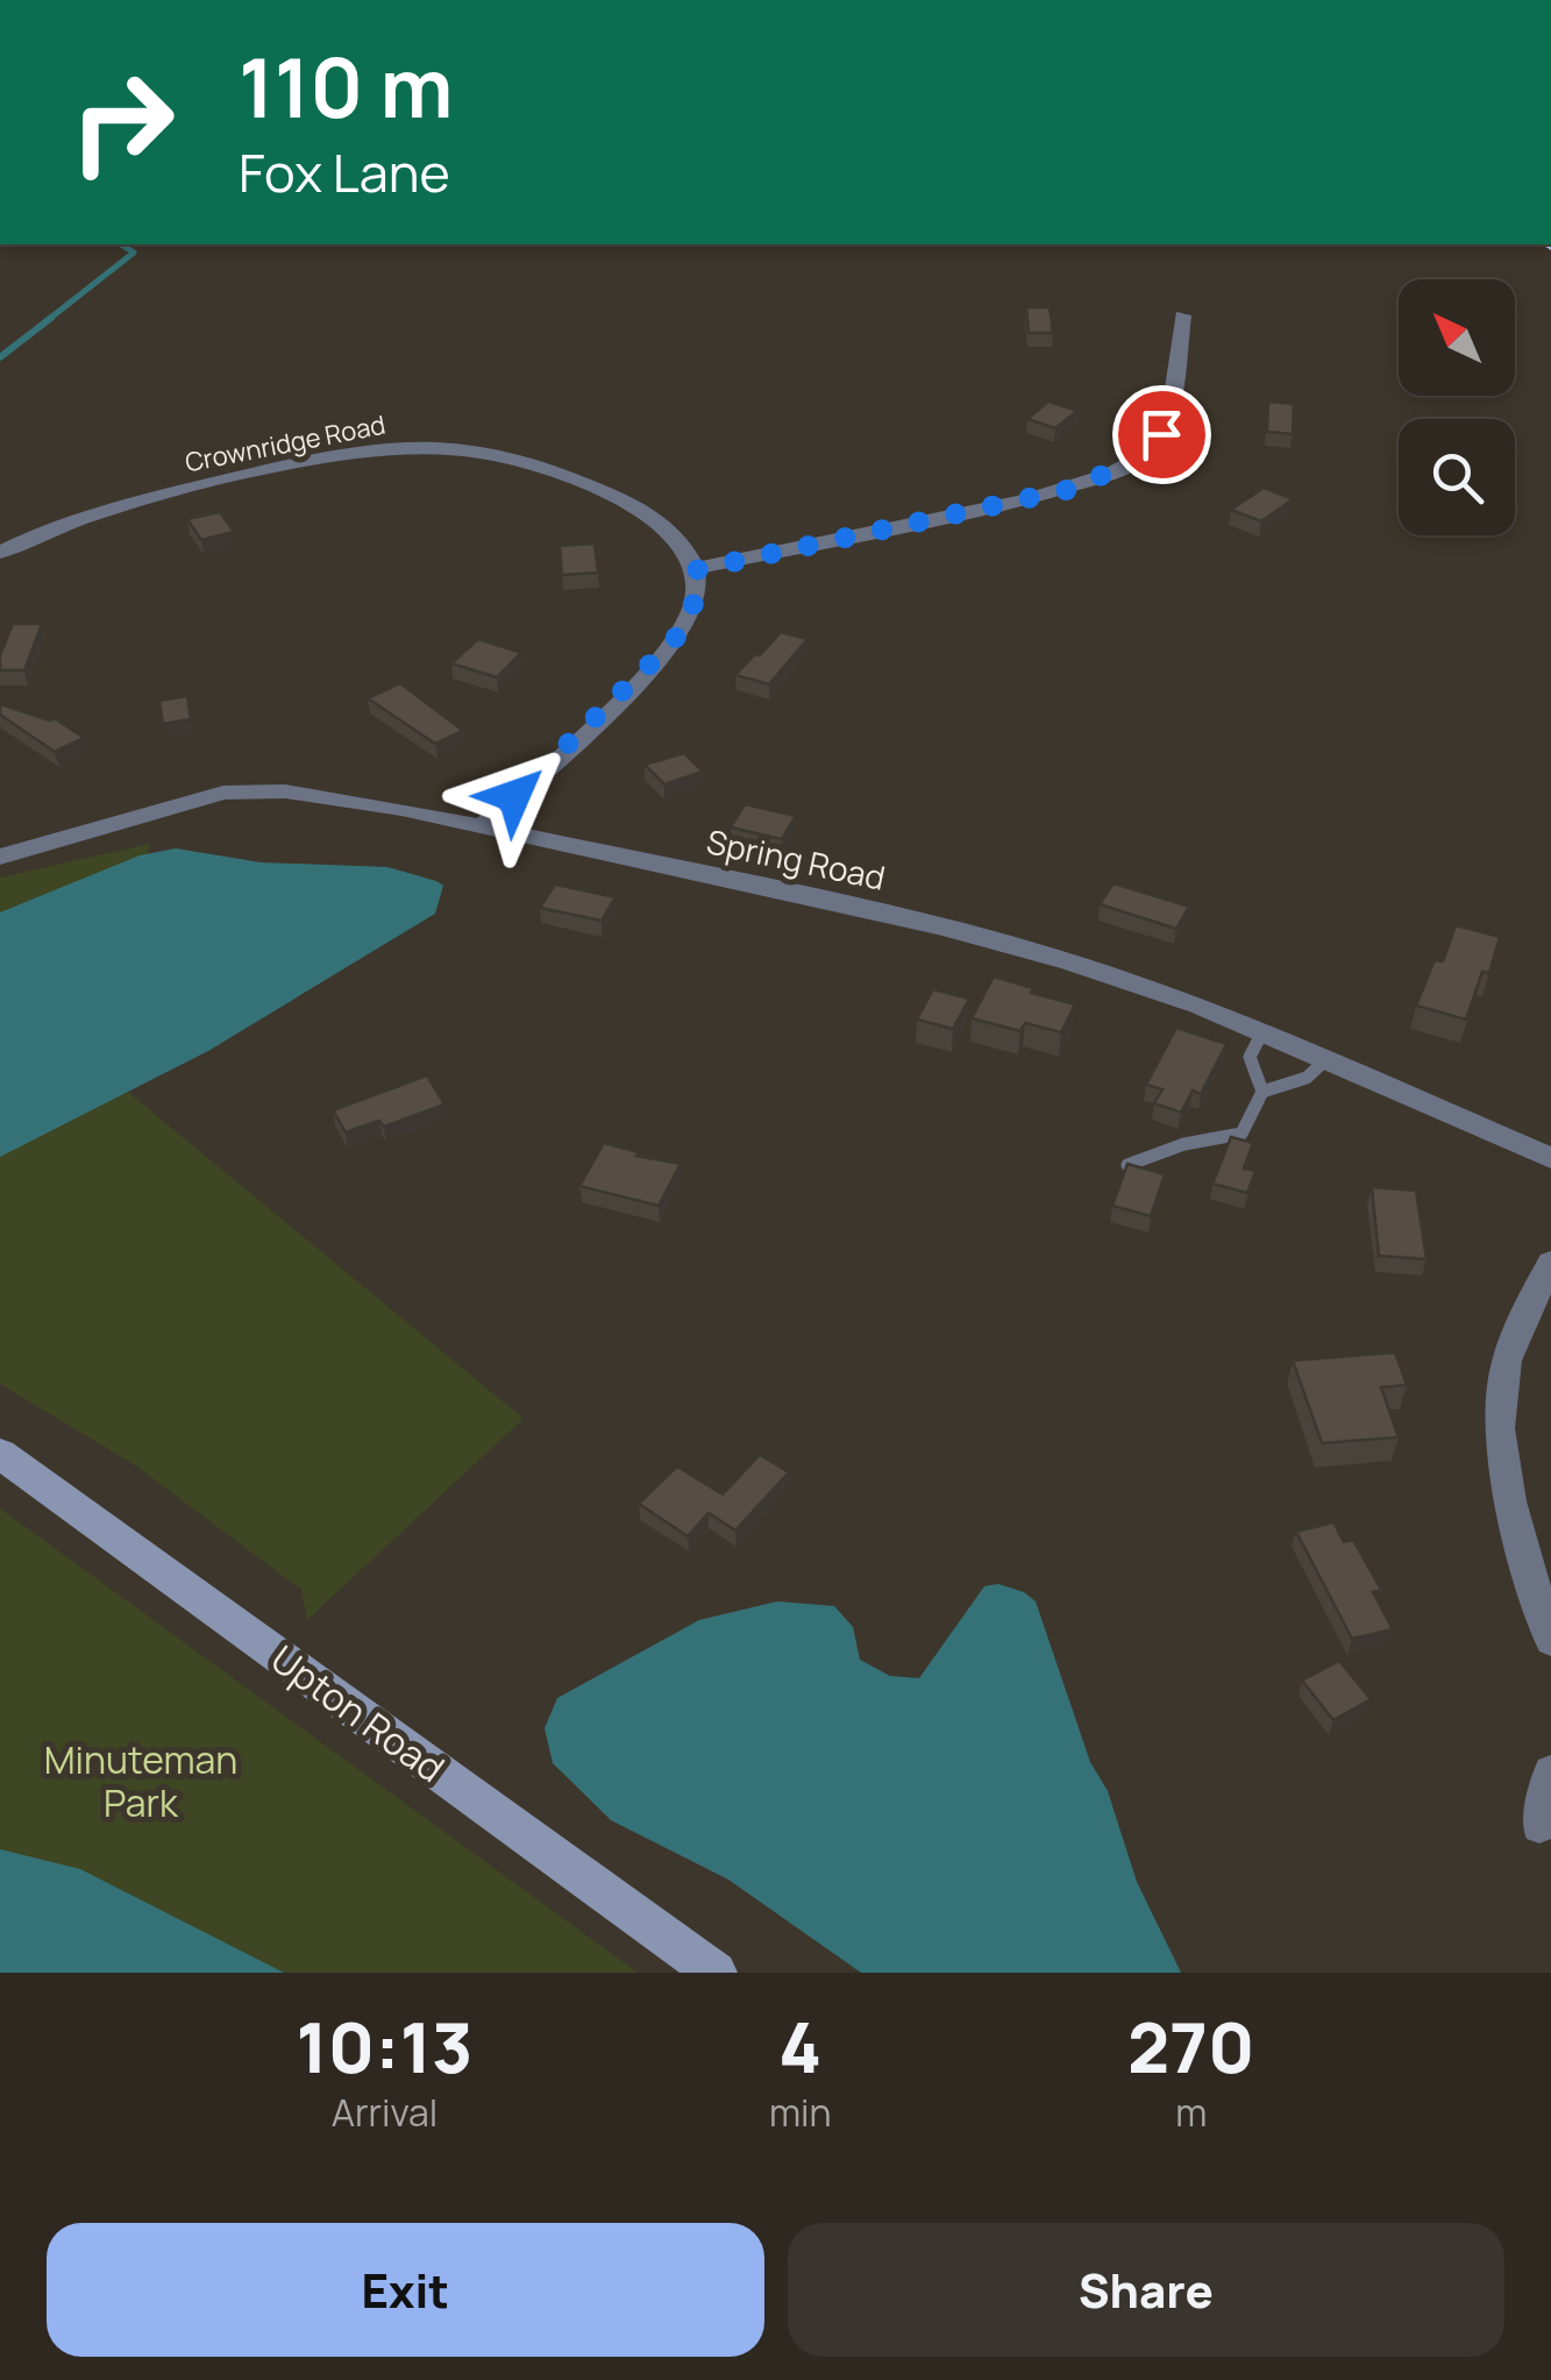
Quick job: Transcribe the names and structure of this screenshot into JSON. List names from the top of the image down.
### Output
{
  "streets": {
    "main road": ["Upton Road"],
    "street": ["Crownridge Road", "Spring Road"]
  },
  "parks": ["Minuteman Park"],
  "north": "top left",
  "page": {
    "turn": ["110 m", "Fox Lane"],
    "eta": [
      "10:13",
      "Arrival",
      "4",
      "min",
      "270",
      "m"
    ],
    "buttons": ["Exit", "Share"]
  }
}
